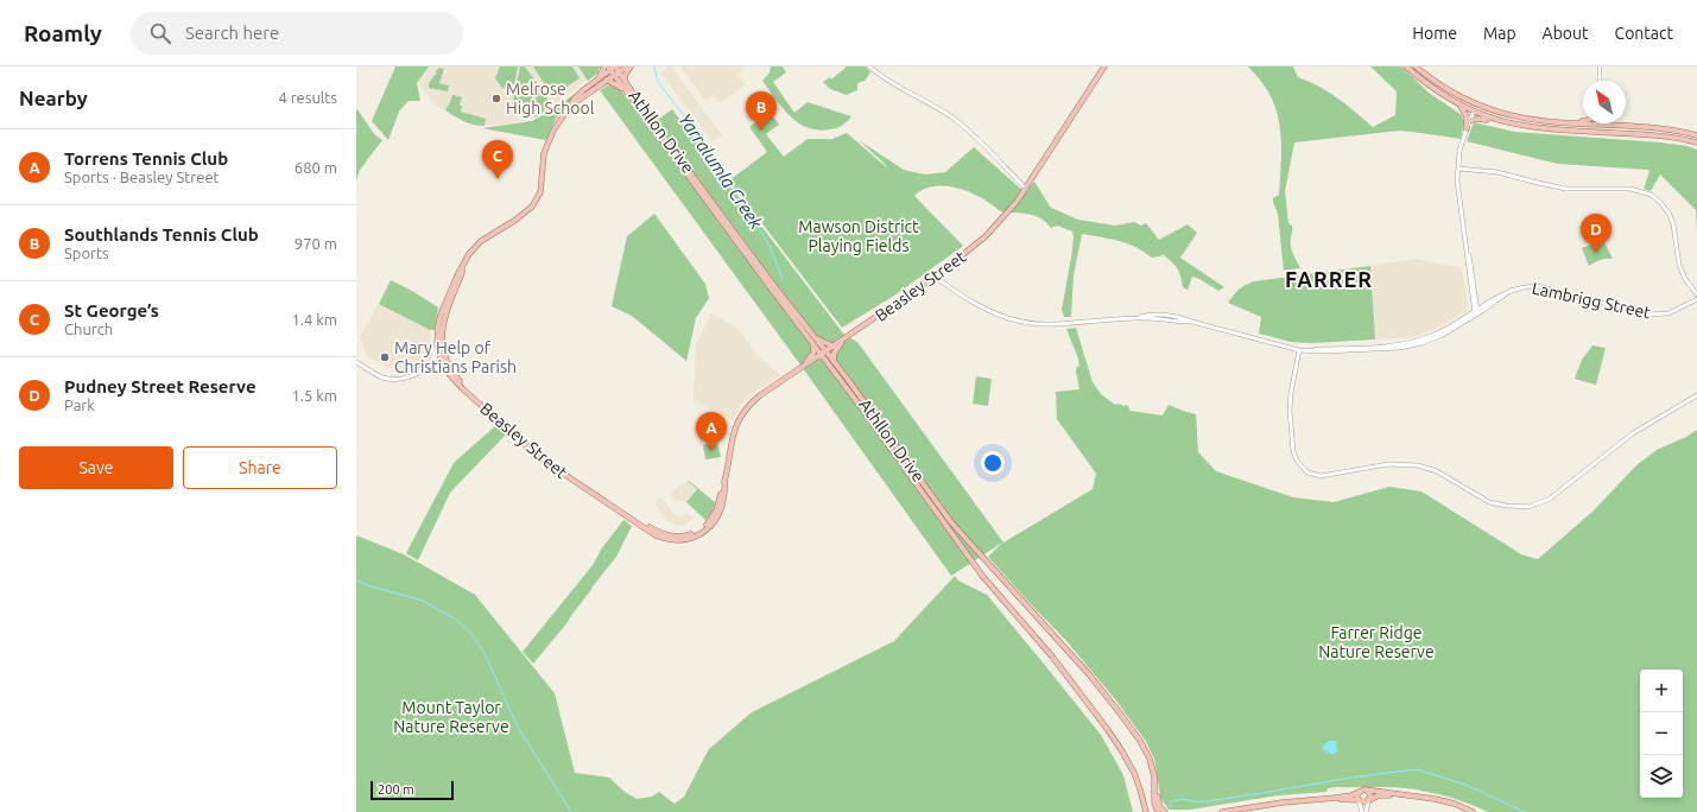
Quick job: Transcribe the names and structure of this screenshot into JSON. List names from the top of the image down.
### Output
{
  "streets": {
    "main road": ["Athllon Drive", "Beasley Street"],
    "street": ["Lambrigg Street"]
  },
  "crossings": [
    ["Athllon Drive", "Beasley Street"],
    ["Beasley Street", "Lambrigg Street"]
  ],
  "districts": ["FARRER"],
  "water": ["Yarralumla Creek"],
  "parks": ["Mawson District Playing Fields", "Farrer Ridge Nature Reserve", "Mount Taylor Nature Reserve"],
  "places": ["Melrose High School", "Mary Help of Christians Parish"],
  "scale_bar": "200 m",
  "north": "top left",
  "page": {
    "header": "Roamly",
    "search": "Search here",
    "nav": [
      "Home",
      "Map",
      "About",
      "Contact"
    ],
    "heading": ["Nearby", "4 results"],
    "pins": [
      "B",
      "C",
      "D",
      "A"
    ],
    "list": [
      {
        "mark": "A",
        "name": "Torrens Tennis Club",
        "note": "Sports · Beasley Street",
        "value": "680 m"
      },
      {
        "mark": "B",
        "name": "Southlands Tennis Club",
        "note": "Sports",
        "value": "970 m"
      },
      {
        "mark": "C",
        "name": "St George’s",
        "note": "Church",
        "value": "1.4 km"
      },
      {
        "mark": "D",
        "name": "Pudney Street Reserve",
        "note": "Park",
        "value": "1.5 km"
      }
    ],
    "buttons": ["Save", "Share"],
    "map_buttons": ["+", "−"],
    "scale": "200 m"
  }
}
